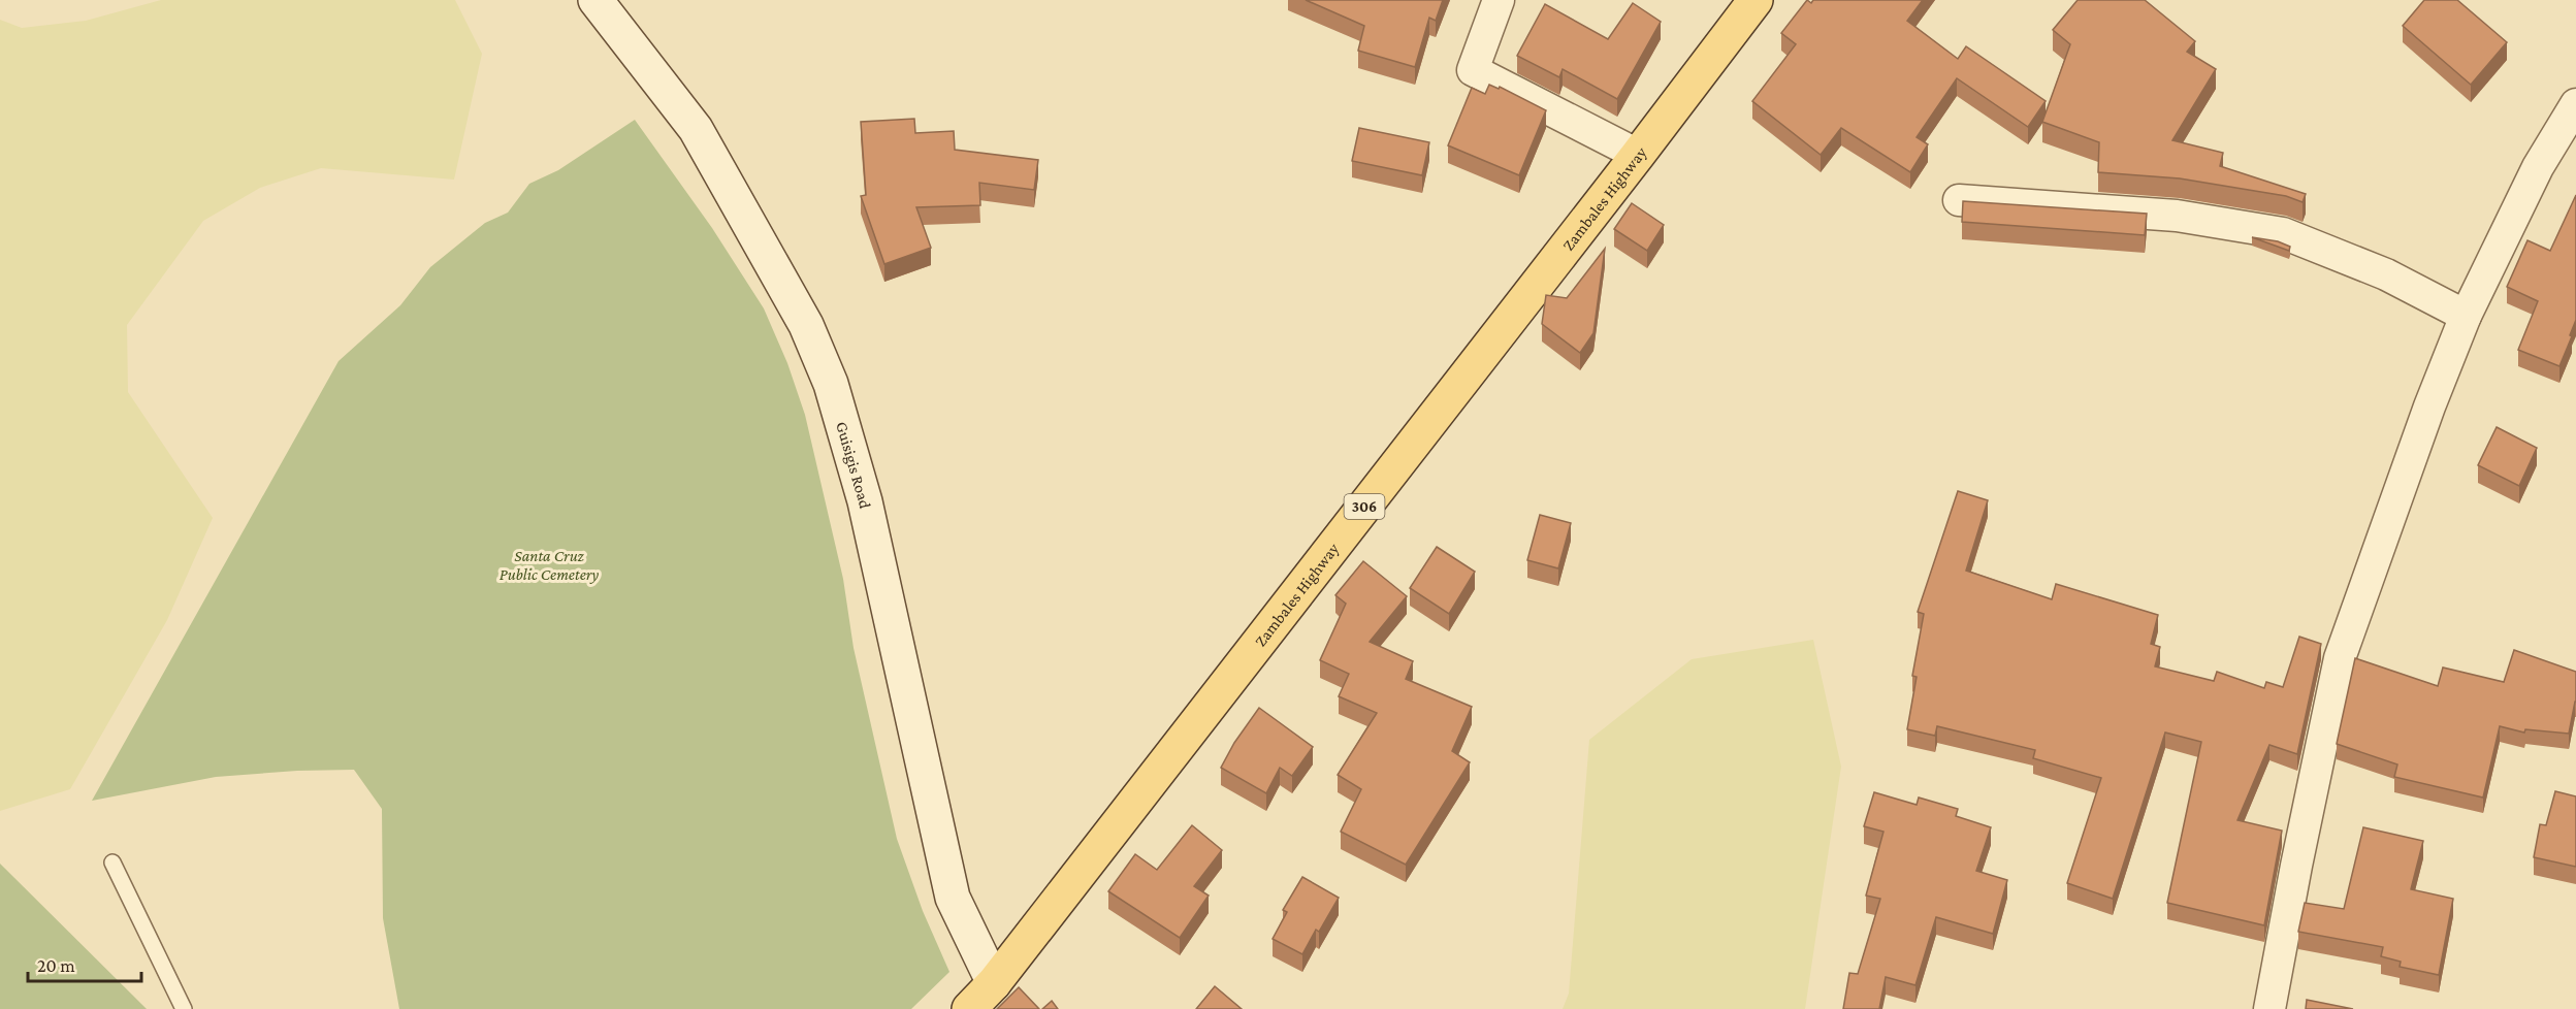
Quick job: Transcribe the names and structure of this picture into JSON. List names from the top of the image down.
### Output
{
  "streets": {
    "main road": ["Zambales Highway", "Guisigis Road", "306"]
  },
  "crossings": [
    ["Zambales Highway", "Guisigis Road"]
  ],
  "parks": ["Santa Cruz Public Cemetery"],
  "scale_bar": "20 m"
}
